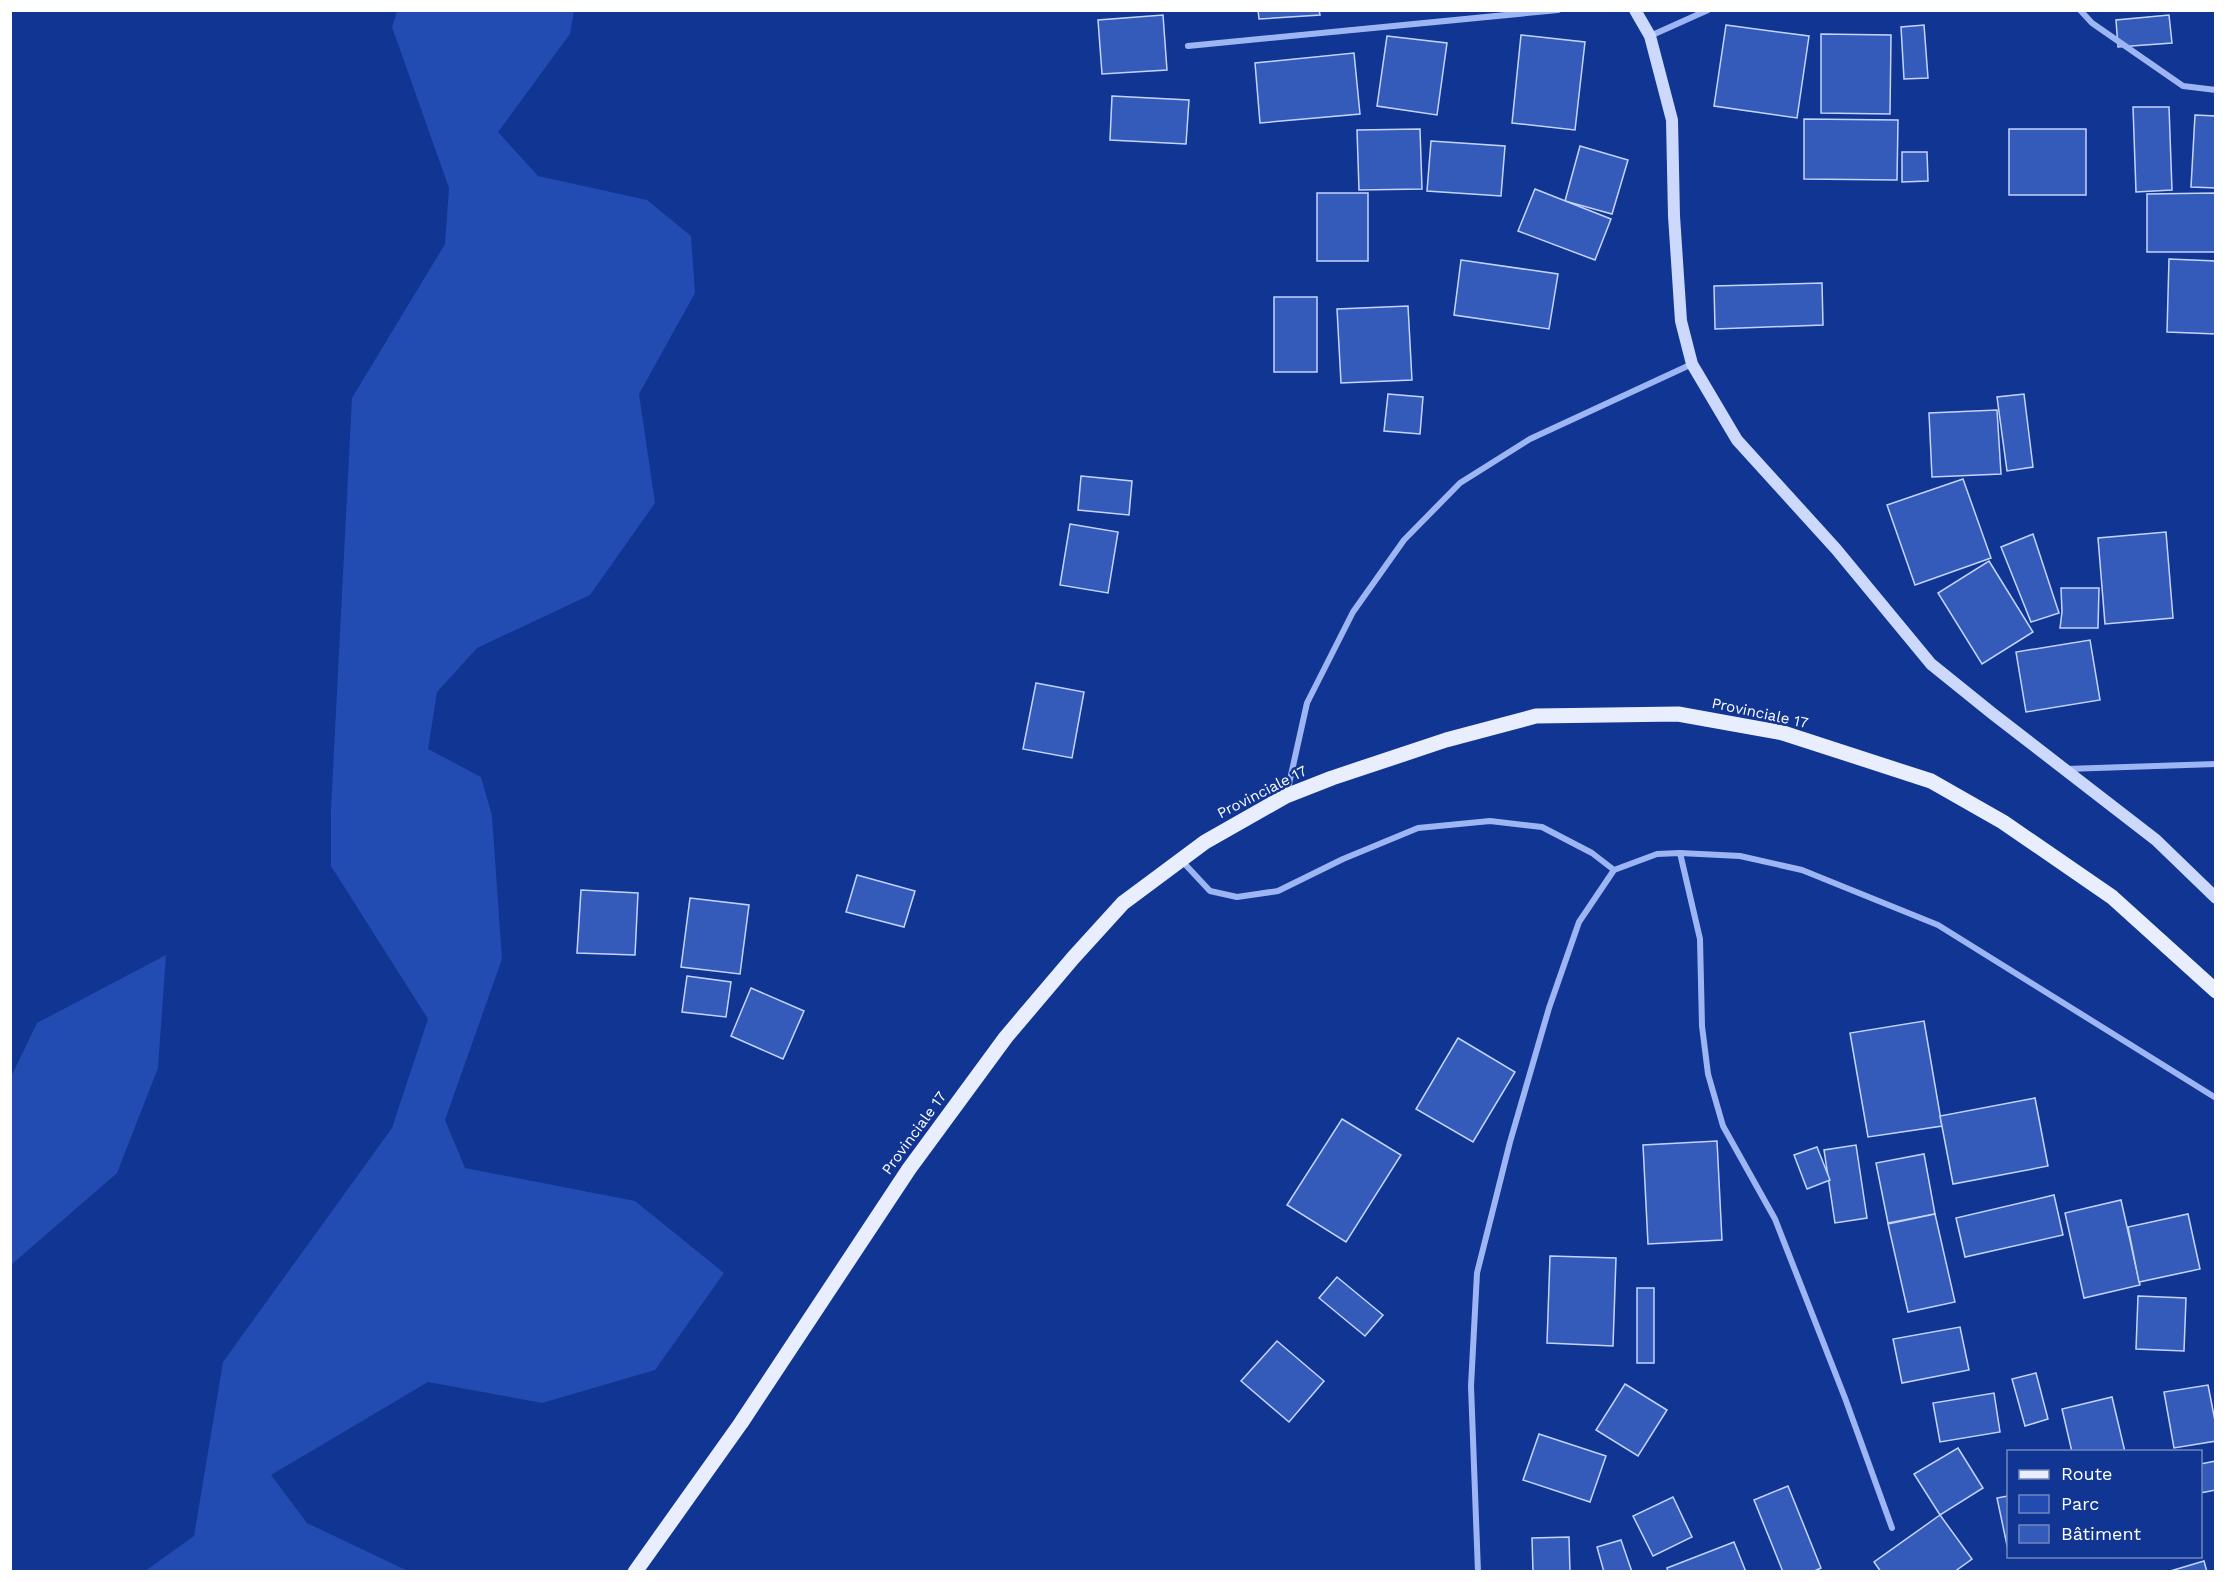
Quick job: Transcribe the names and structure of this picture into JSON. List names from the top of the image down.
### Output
{
  "streets": {
    "main road": ["Provinciale 17"]
  },
  "legend": ["Route", "Parc", "Bâtiment"]
}
